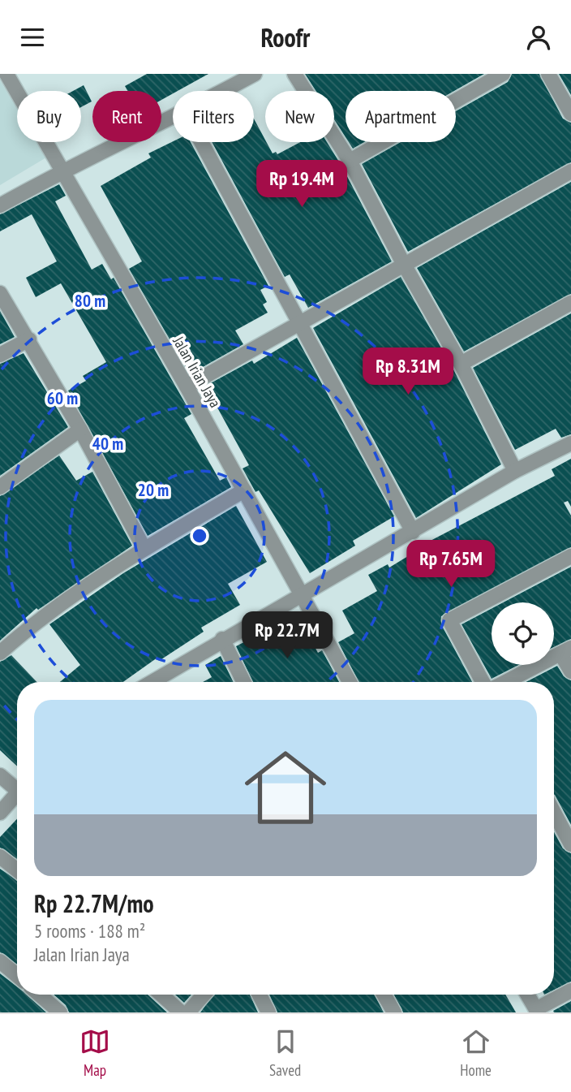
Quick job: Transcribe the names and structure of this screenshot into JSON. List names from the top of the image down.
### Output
{
  "streets": {
    "street": ["Jalan Irian Jaya"]
  },
  "page": {
    "header": "Roofr",
    "chip": [
      "Buy",
      "Rent",
      "Filters",
      "New",
      "Apartment"
    ],
    "price": [
      "Rp 19.4M",
      "Rp 8.31M",
      "Rp 7.65M",
      "Rp 22.7M"
    ],
    "list": [
      {
        "name": "Rp 22.7M/mo",
        "note": "5 rooms · 188 m² · Jalan Irian Jaya"
      }
    ],
    "tabs": ["Map", "Saved", "Home"]
  },
  "rings": [
    "80 m",
    "60 m",
    "40 m",
    "20 m"
  ]
}
